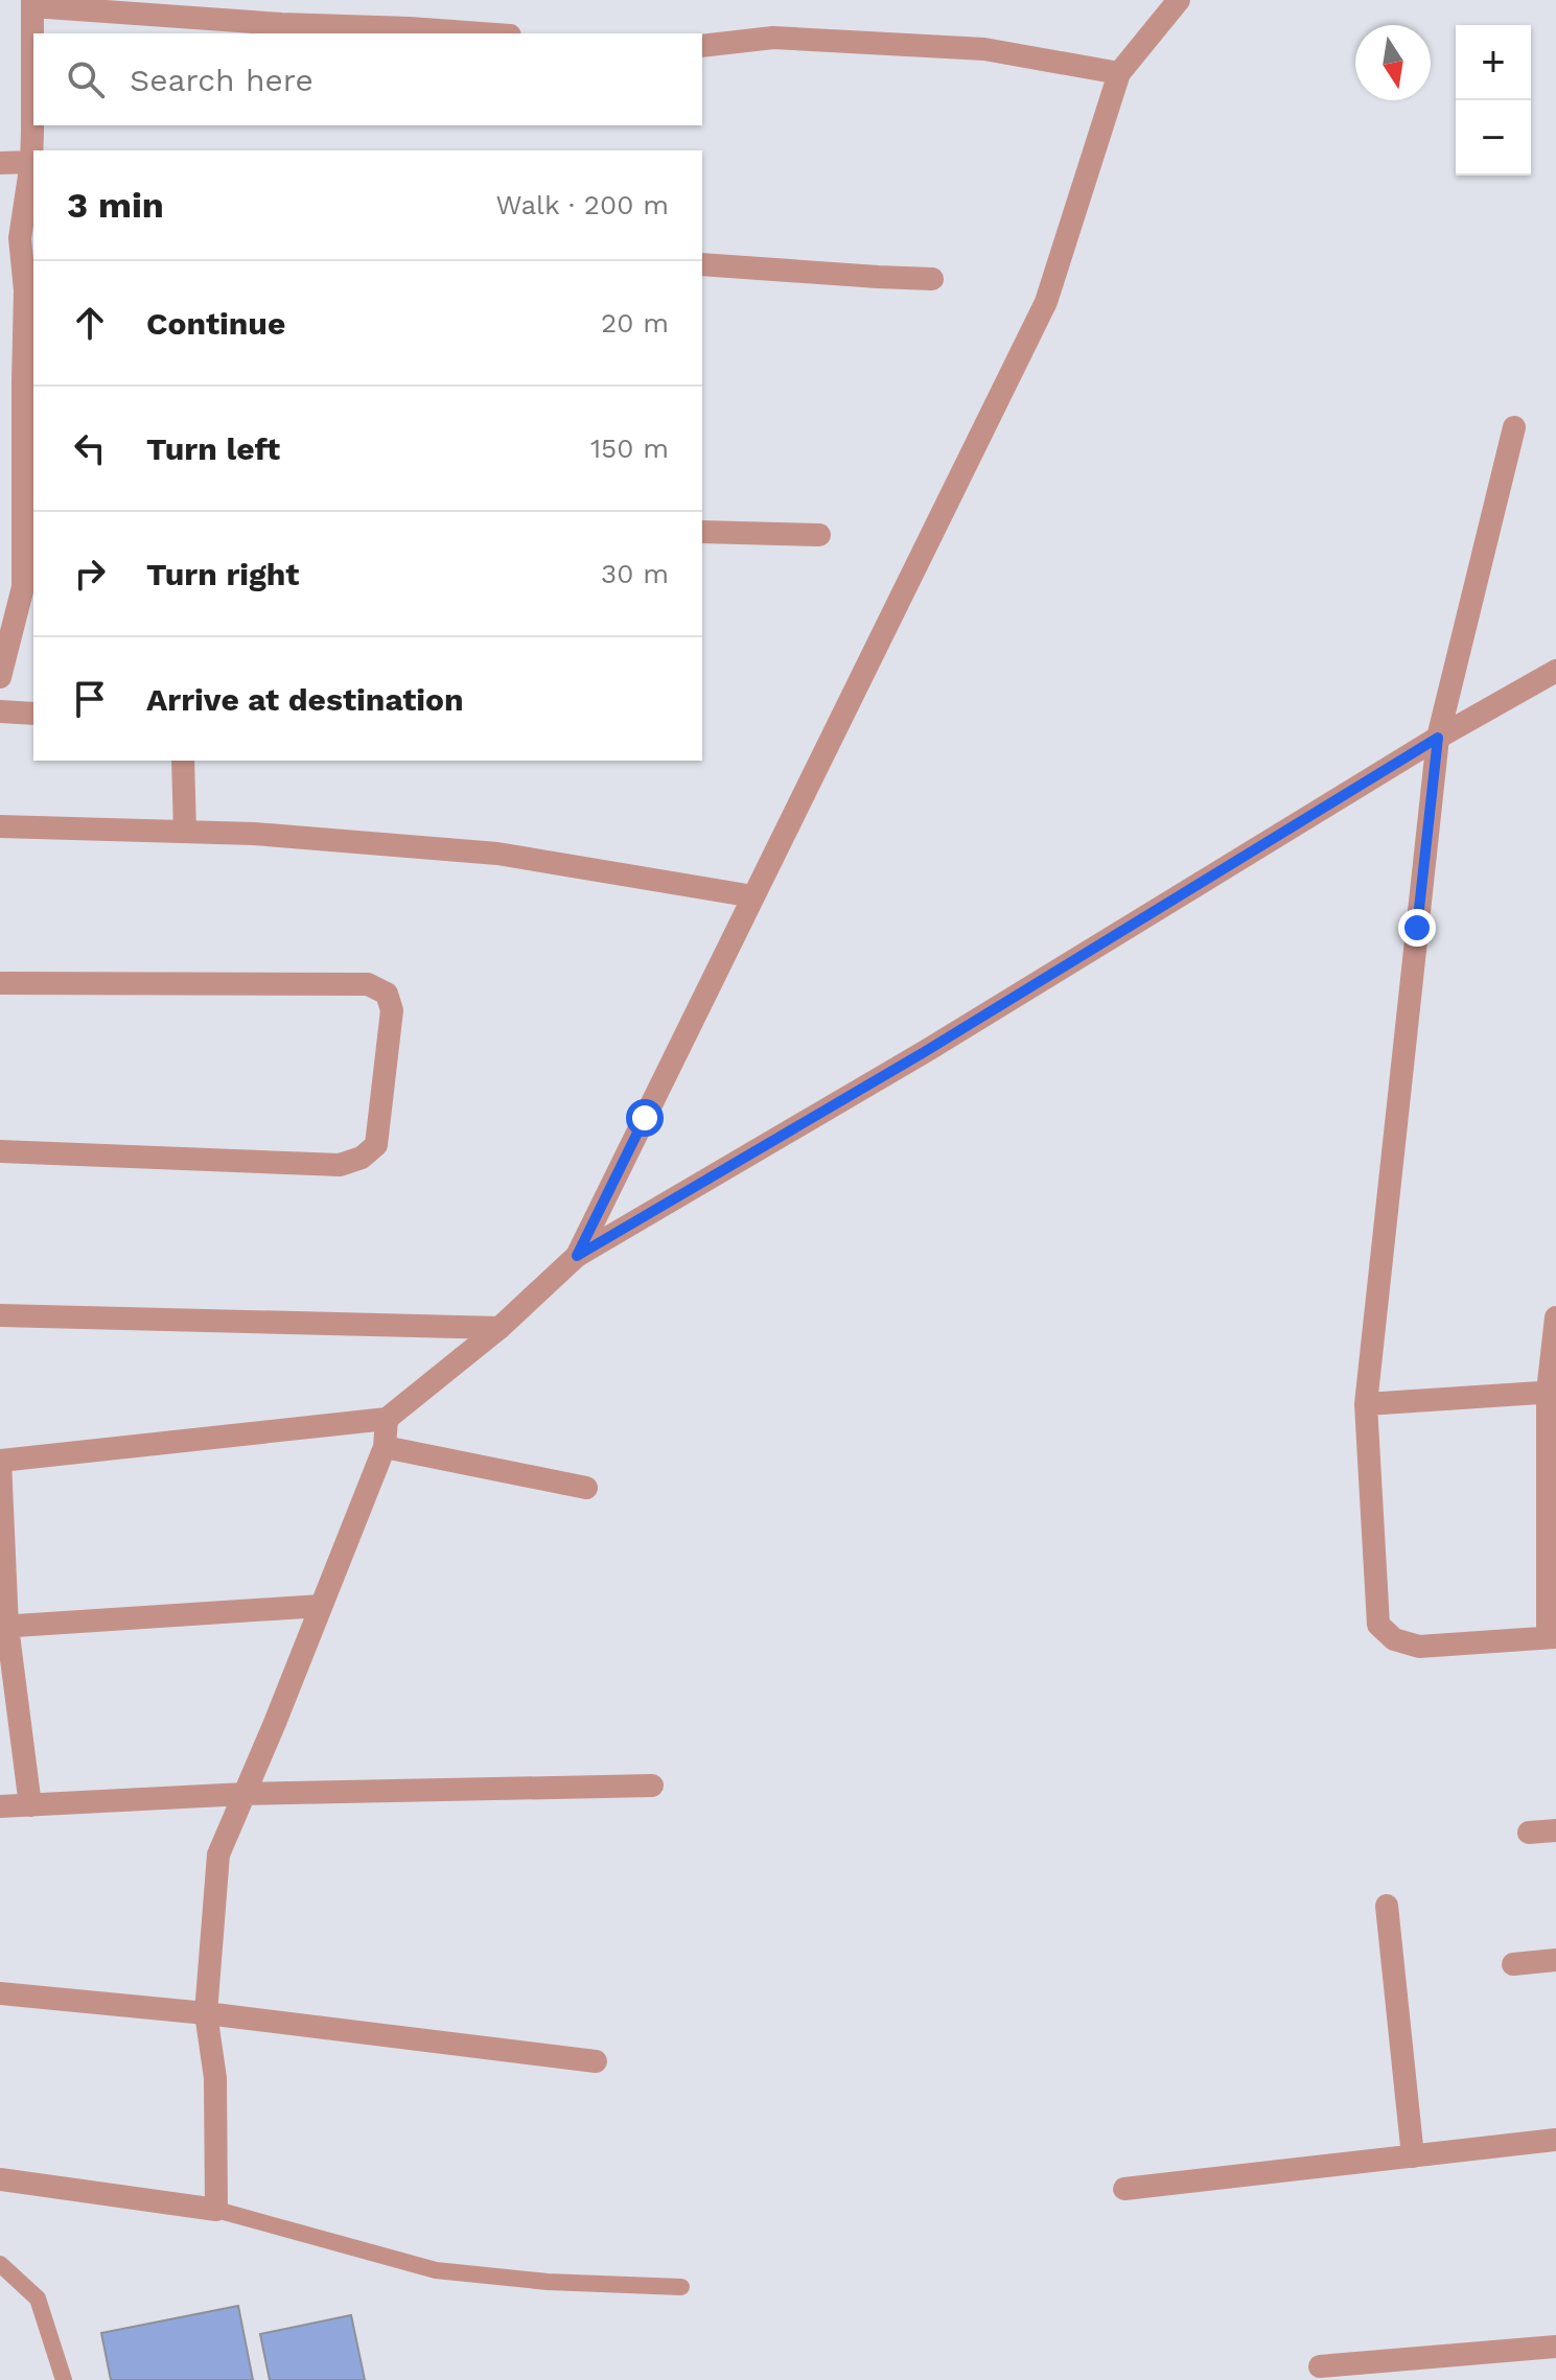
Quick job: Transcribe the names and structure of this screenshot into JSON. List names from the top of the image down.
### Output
{
  "north": "bottom",
  "page": {
    "map_buttons": ["+", "−"],
    "search": "Search here",
    "heading": ["3 min", "Walk · 200 m"],
    "list": [
      ["Continue", "20 m"],
      ["Turn left", "150 m"],
      ["Turn right", "30 m"],
      "Arrive at destination"
    ]
  }
}
